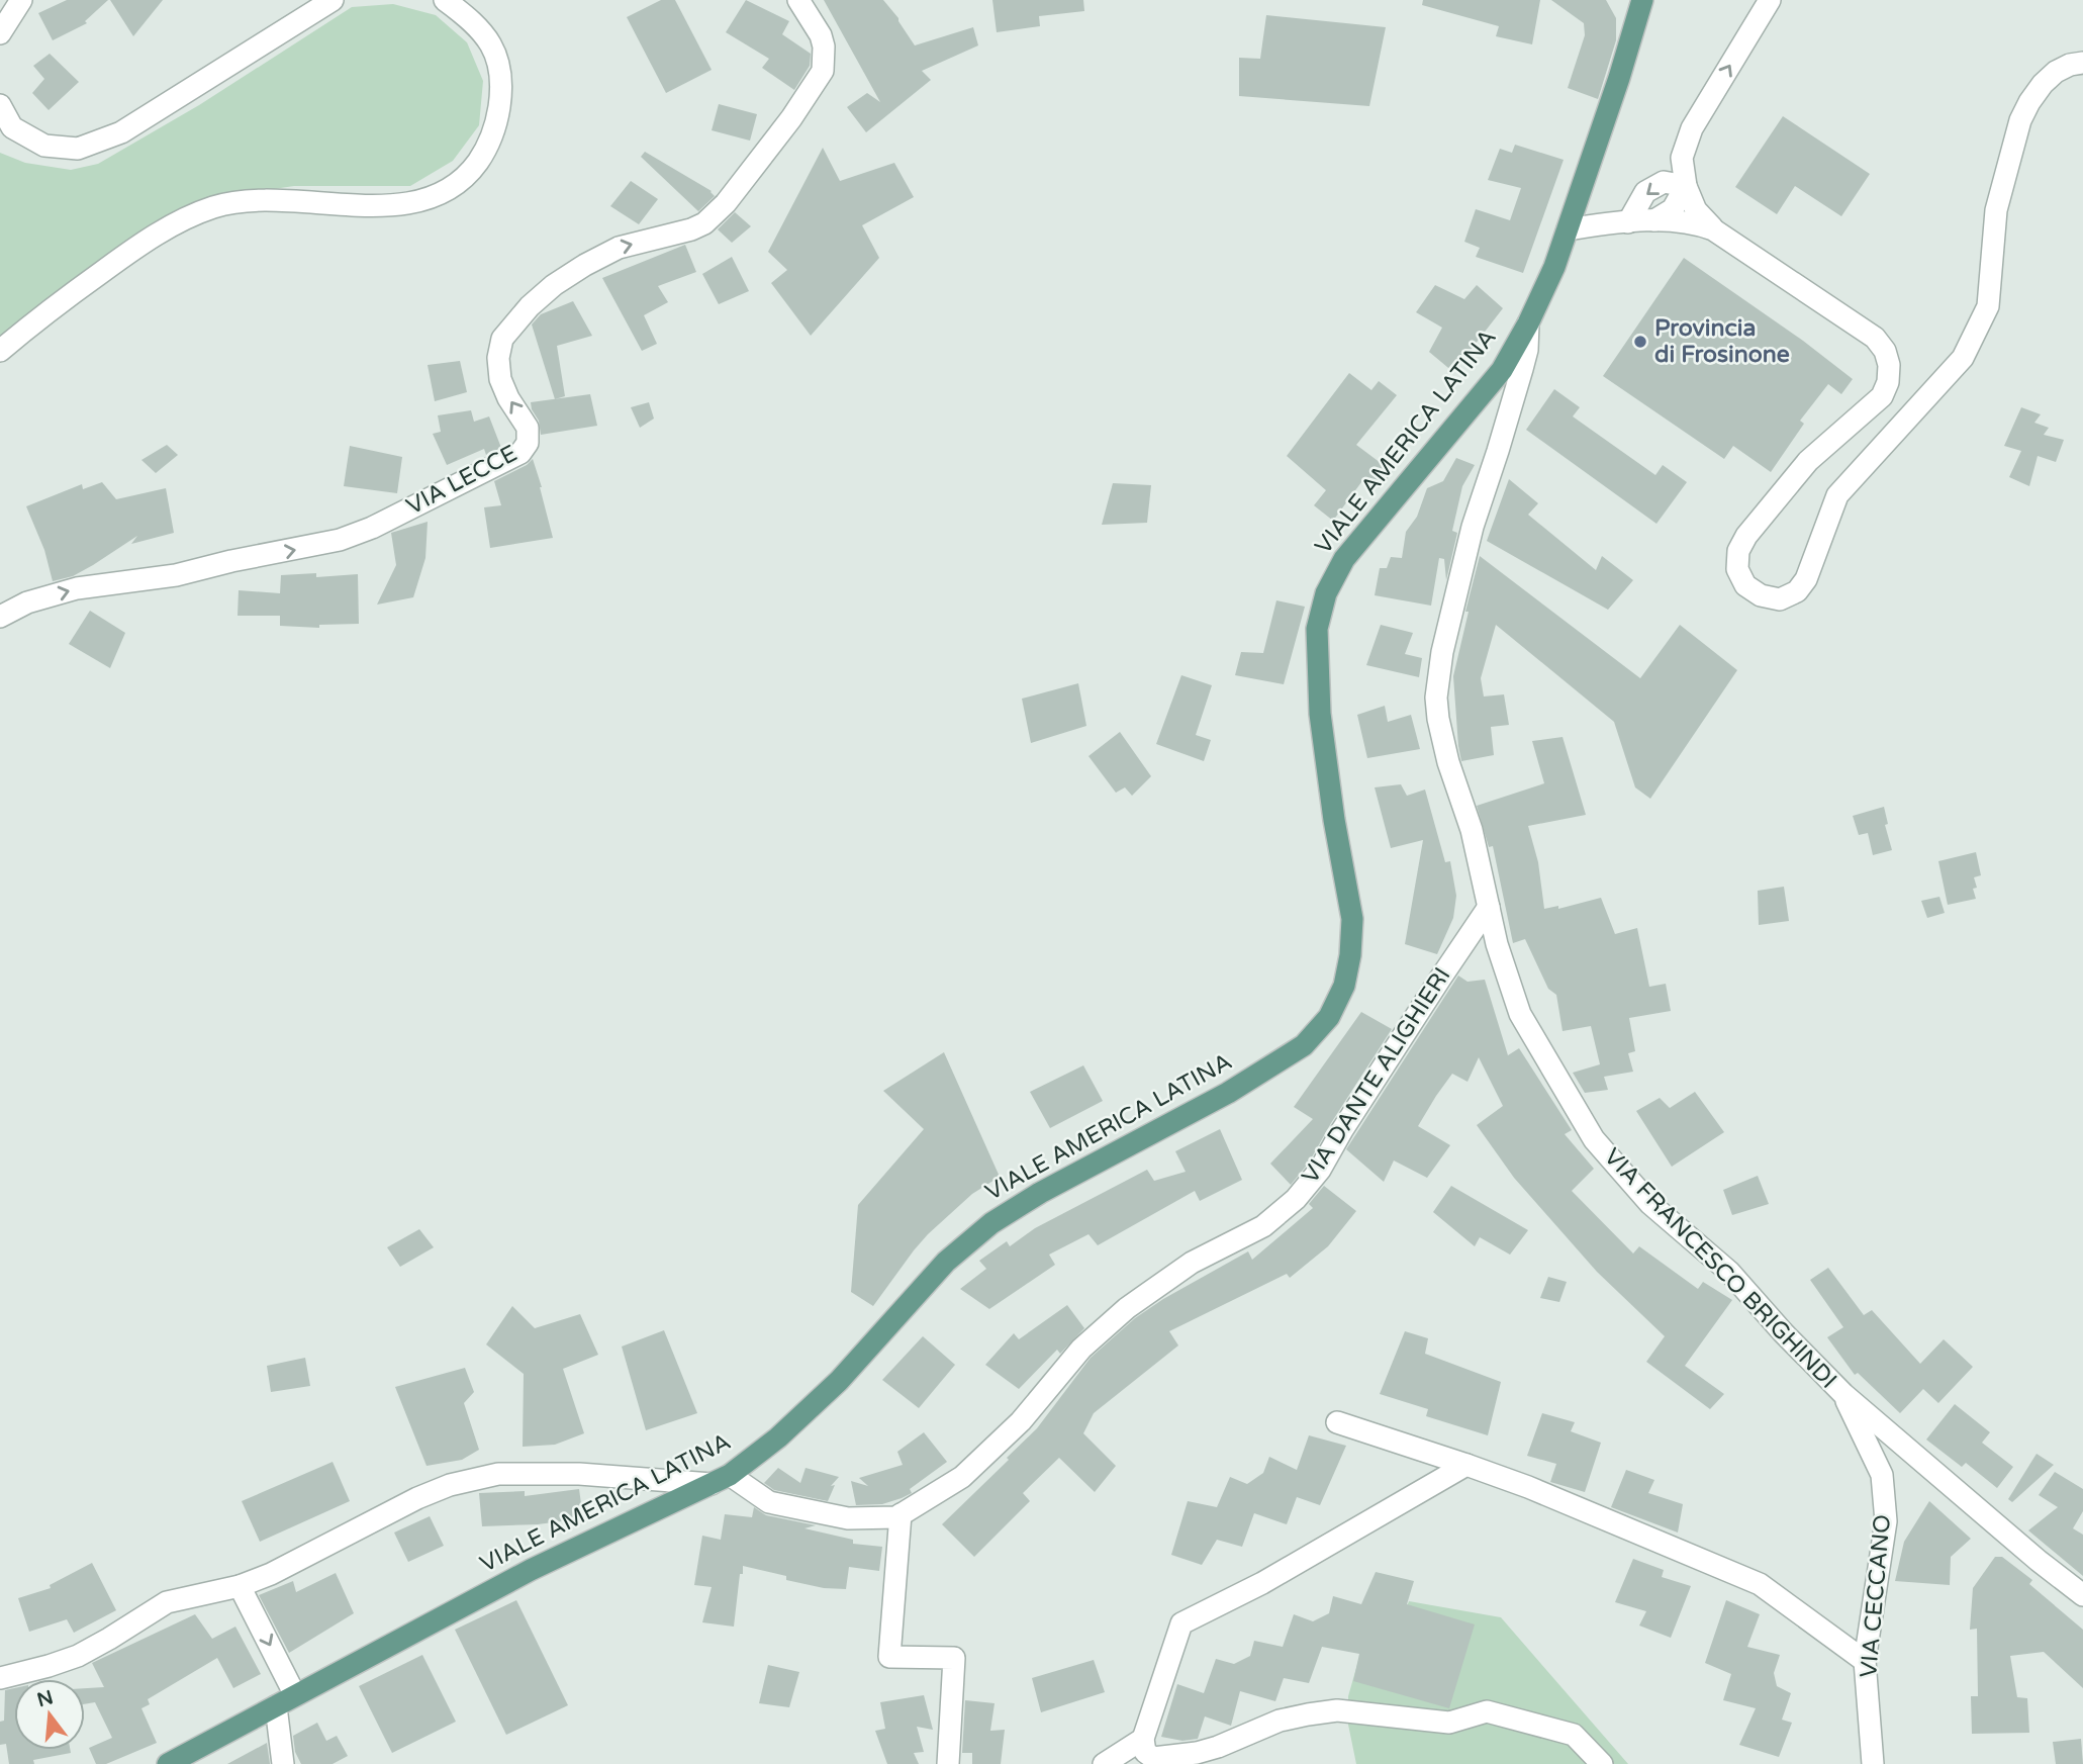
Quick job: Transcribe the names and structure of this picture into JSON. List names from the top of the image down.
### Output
{
  "streets": {
    "main road": ["VIALE AMERICA LATINA"],
    "street": [
      "VIA LECCE",
      "VIA DANTE ALIGHIERI",
      "VIA FRANCESCO BRIGHINDI",
      "VIA CECCANO"
    ]
  },
  "crossings": [
    ["VIALE AMERICA LATINA", "VIA DANTE ALIGHIERI"],
    ["VIALE AMERICA LATINA", "VIA FRANCESCO BRIGHINDI"],
    ["VIA DANTE ALIGHIERI", "VIA FRANCESCO BRIGHINDI"],
    ["VIA FRANCESCO BRIGHINDI", "VIA CECCANO"]
  ],
  "one_way": ["VIA LECCE"],
  "places": ["Provincia di Frosinone"],
  "north": "top"
}
